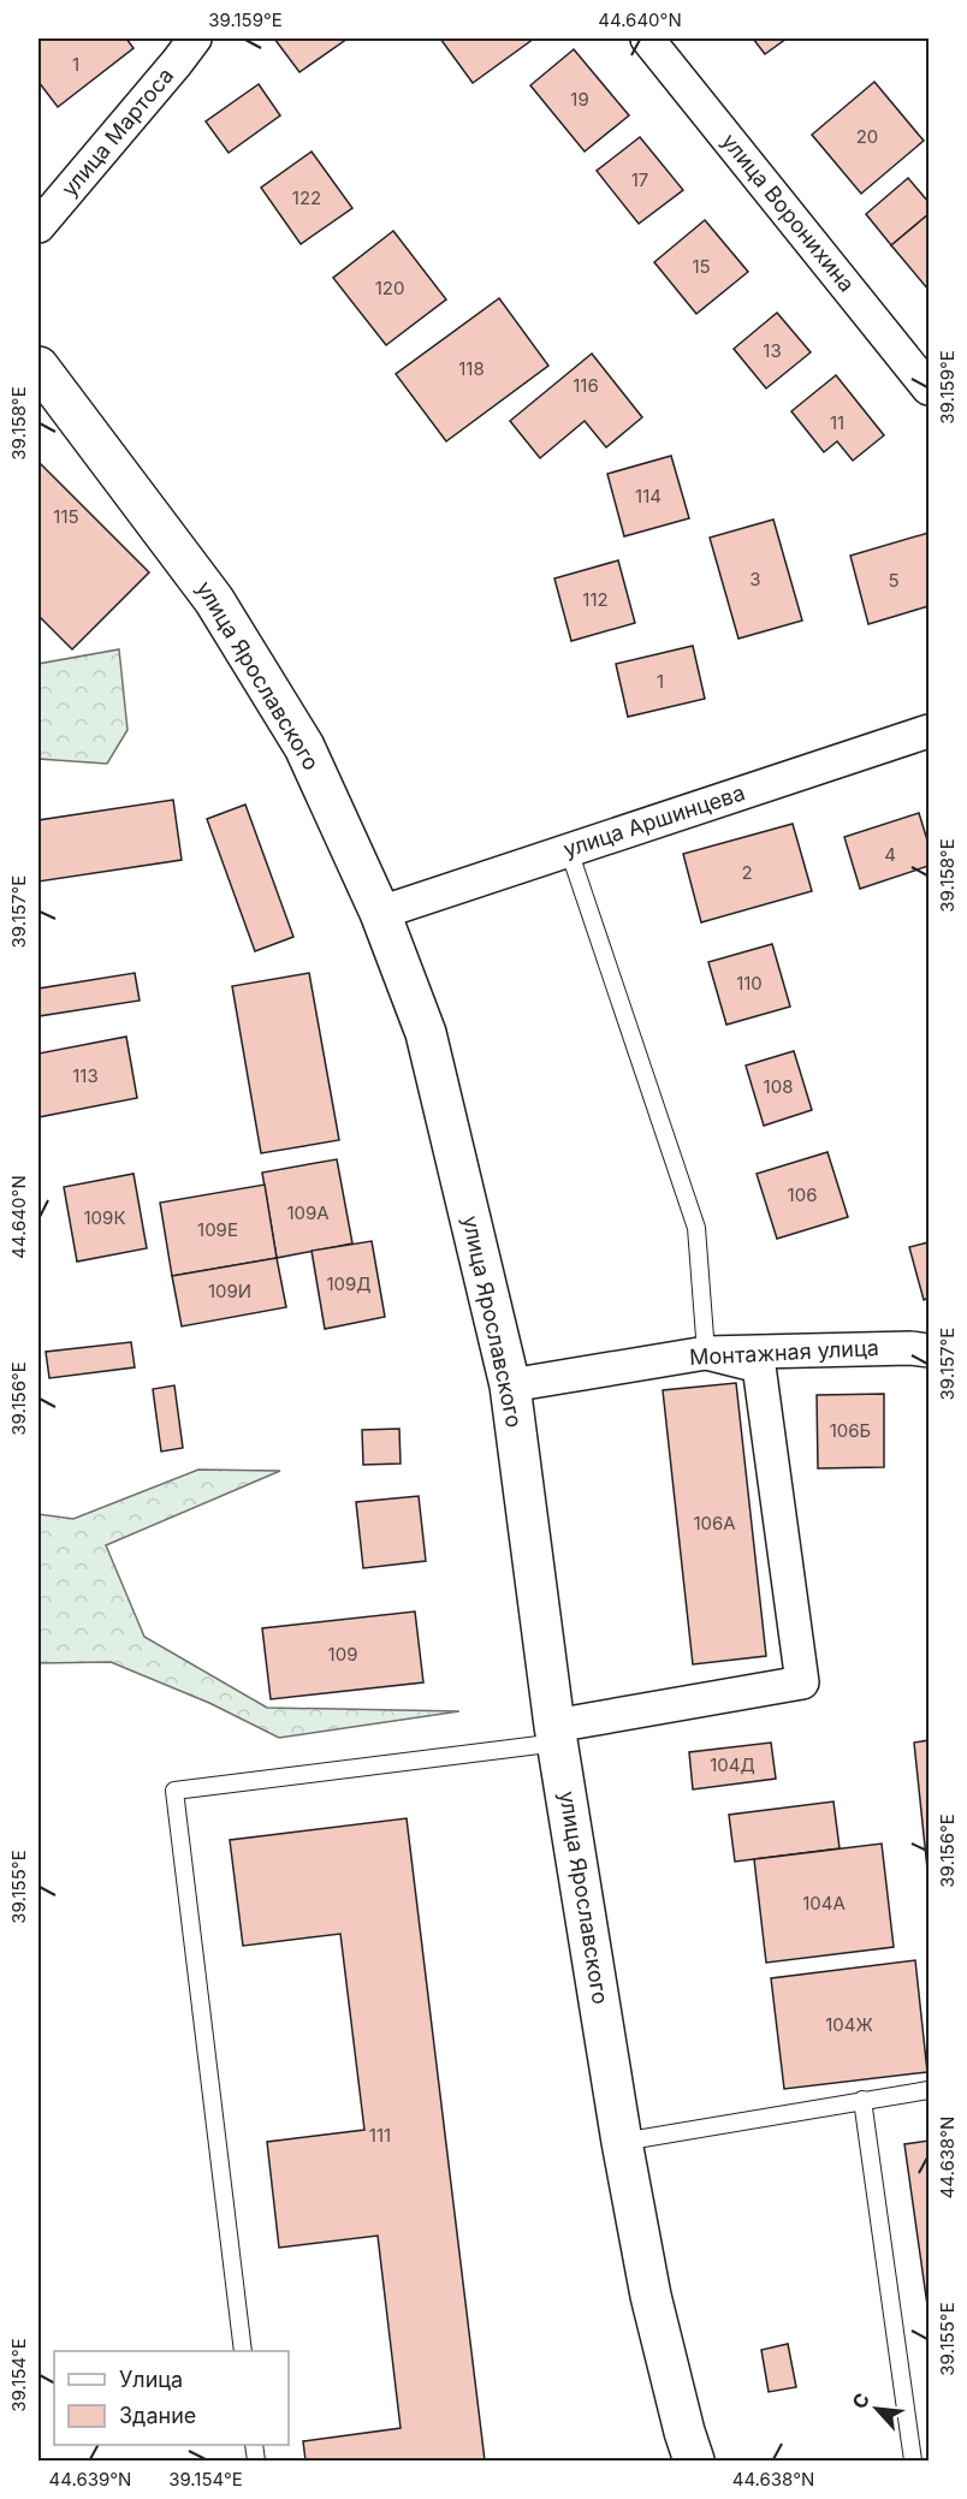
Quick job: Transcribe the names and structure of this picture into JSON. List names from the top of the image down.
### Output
{
  "streets": {
    "street": [
      "улица Мартоса",
      "улица Воронихина",
      "улица Ярославского",
      "улица Аршинцева",
      "Монтажная улица"
    ]
  },
  "crossings": [
    ["улица Ярославского", "улица Аршинцева"],
    ["улица Ярославского", "Монтажная улица"]
  ],
  "house_numbers": [
    "1",
    "19",
    "20",
    "17",
    "122",
    "15",
    "120",
    "13",
    "118",
    "116",
    "11",
    "114",
    "115",
    "3",
    "5",
    "112",
    "1",
    "4",
    "2",
    "110",
    "113",
    "108",
    "106",
    "109А",
    "109К",
    "109Е",
    "109Д",
    "109И",
    "106Б",
    "106А",
    "109",
    "104Д",
    "104А",
    "104Ж",
    "111"
  ],
  "legend": ["Улица", "Здание"],
  "north": "top left",
  "coordinates": [
    "39.159°E",
    "44.640°N",
    "39.158°E",
    "39.157°E",
    "39.156°E",
    "39.155°E",
    "44.638°N",
    "39.154°E",
    "44.639°N"
  ]
}
